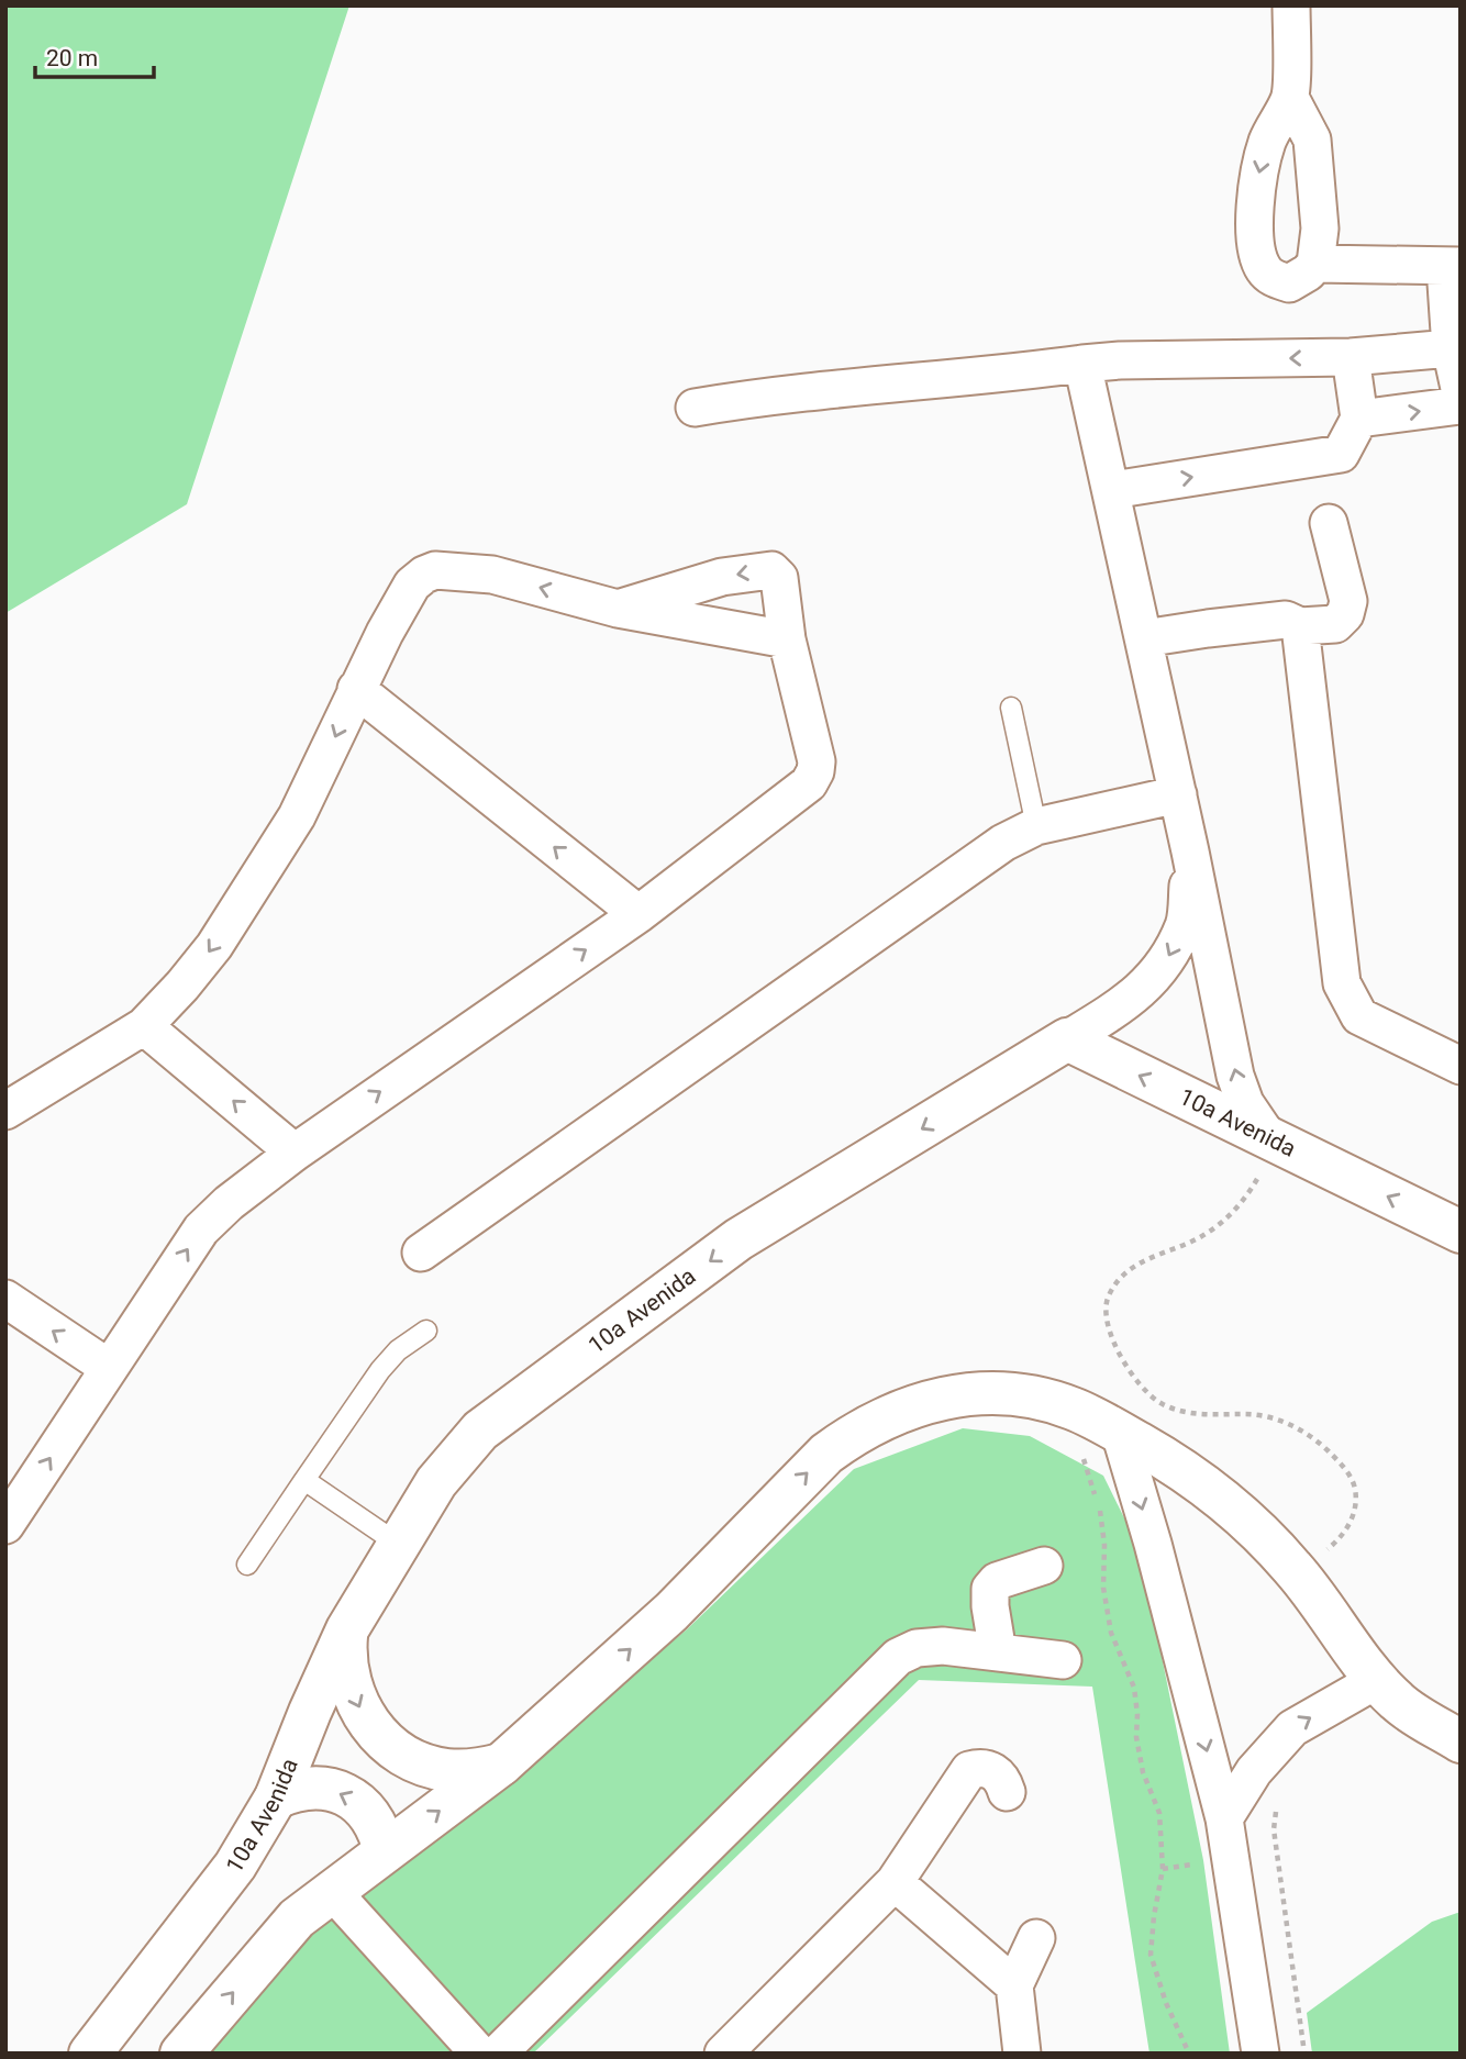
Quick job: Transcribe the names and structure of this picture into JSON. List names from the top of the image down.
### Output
{
  "streets": {
    "street": ["10a Avenida"]
  },
  "scale_bar": "20 m"
}
